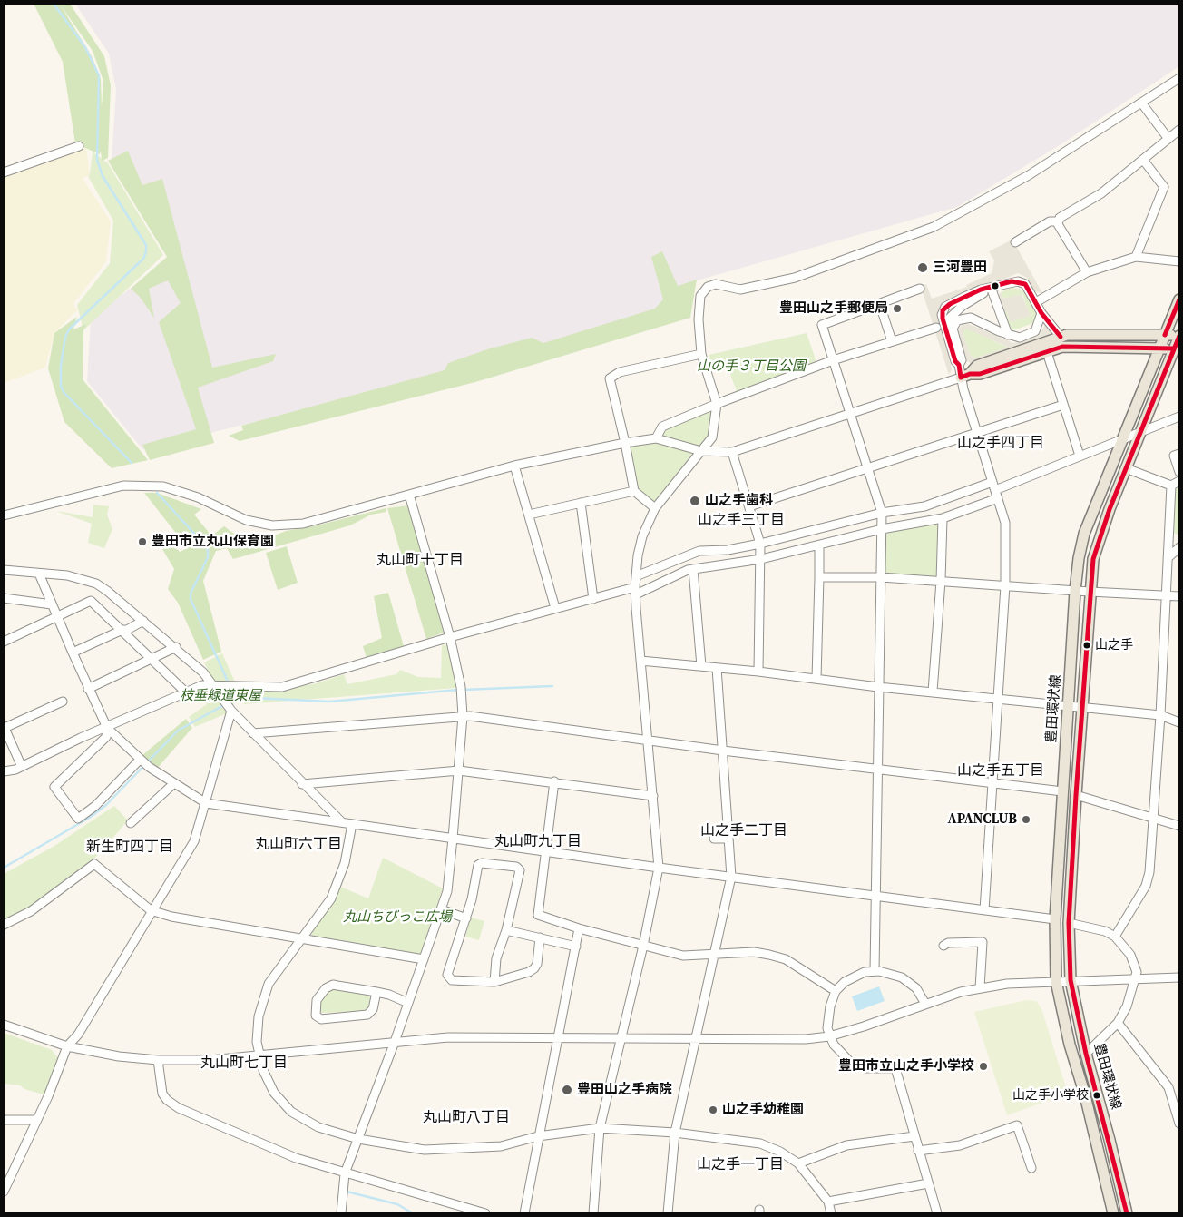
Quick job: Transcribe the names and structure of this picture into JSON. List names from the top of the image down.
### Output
{
  "streets": {
    "main road": ["豊田環状線"]
  },
  "districts": [
    "山之手四丁目",
    "山之手三丁目",
    "丸山町十丁目",
    "山之手五丁目",
    "山之手二丁目",
    "丸山町九丁目",
    "丸山町六丁目",
    "新生町四丁目",
    "丸山町七丁目",
    "丸山町八丁目",
    "山之手一丁目"
  ],
  "parks": ["山の手３丁目公園", "枝垂緑道東屋", "丸山ちびっこ広場"],
  "places": [
    "三河豊田",
    "豊田山之手郵便局",
    "山之手歯科",
    "豊田市立丸山保育園",
    "山之手",
    "APANCLUB",
    "豊田市立山之手小学校",
    "豊田山之手病院",
    "山之手小学校",
    "山之手幼稚園"
  ]
}
